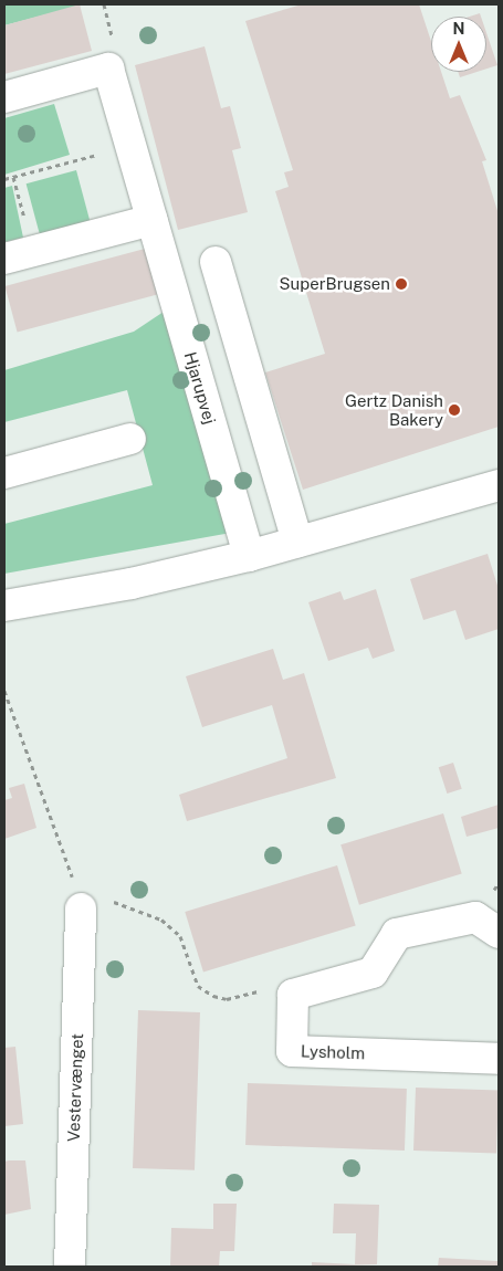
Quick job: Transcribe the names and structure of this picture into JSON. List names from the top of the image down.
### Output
{
  "streets": {
    "street": ["Hjarupvej", "Lysholm", "Vestervænget"]
  },
  "places": ["SuperBrugsen", "Gertz Danish Bakery"],
  "north": "top"
}
